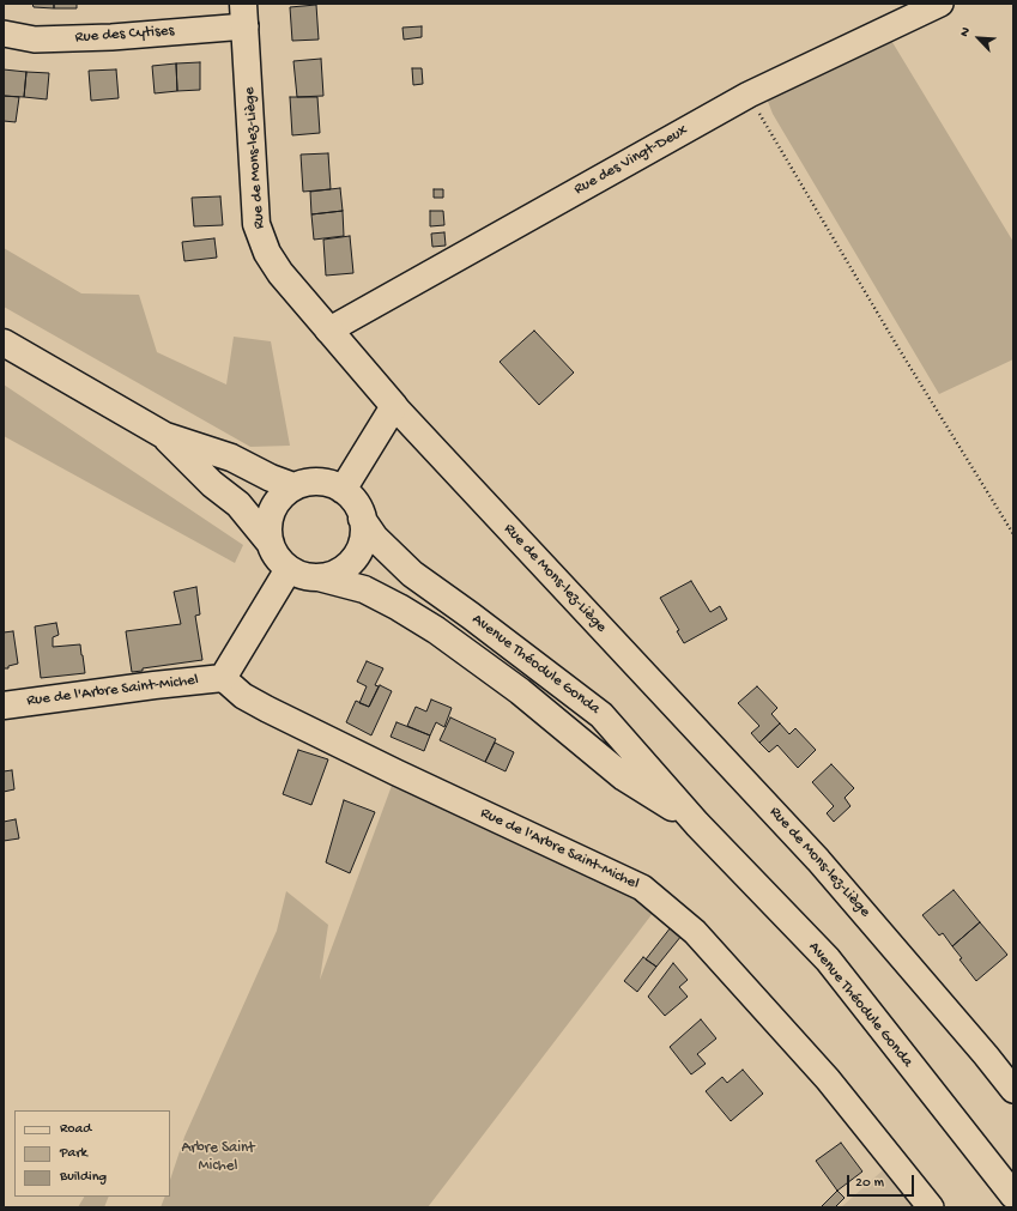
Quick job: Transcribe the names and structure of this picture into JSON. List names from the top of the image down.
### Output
{
  "streets": {
    "main road": ["Rue de Mons-lez-Liège", "Avenue Théodule Gonda", "Rue de l'Arbre Saint-Michel"],
    "street": ["Rue des Cytises", "Rue des Vingt-Deux"]
  },
  "crossings": [
    ["Rue des Cytises", "Rue de Mons-lez-Liège"],
    ["Rue de Mons-lez-Liège", "Rue des Vingt-Deux"]
  ],
  "parks": ["Arbre Saint Michel"],
  "legend": ["Road", "Park", "Building"],
  "scale_bar": "20 m",
  "north": "top left"
}
